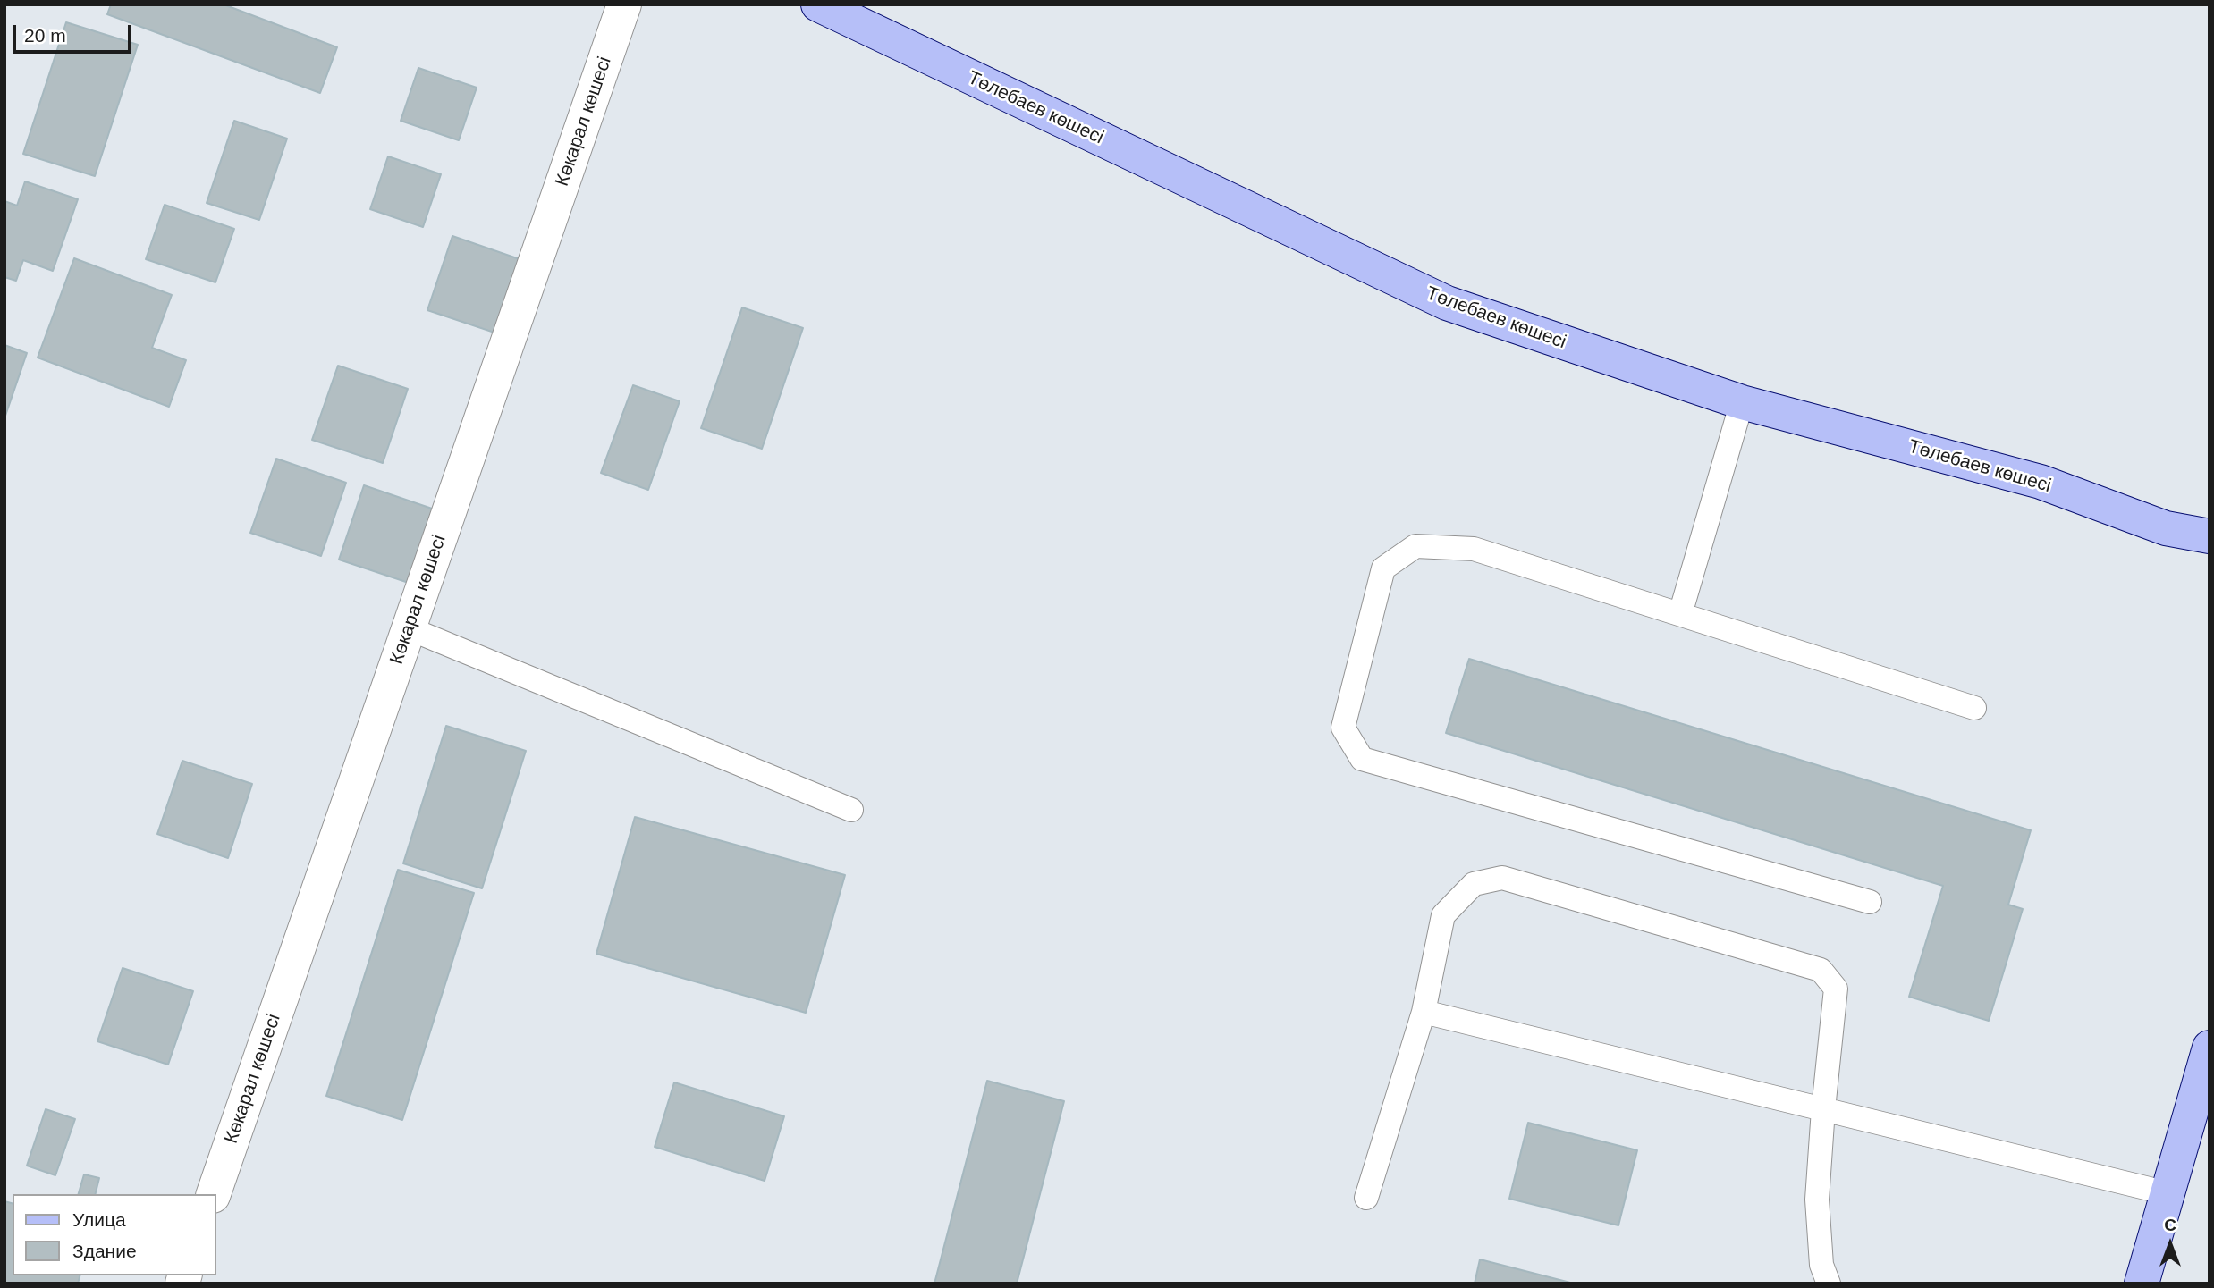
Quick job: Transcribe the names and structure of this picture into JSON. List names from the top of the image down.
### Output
{
  "streets": {
    "street": ["Төлебаев көшесі", "Көкарал көшесі"]
  },
  "legend": ["Улица", "Здание"],
  "scale_bar": "20 m",
  "north": "top"
}
